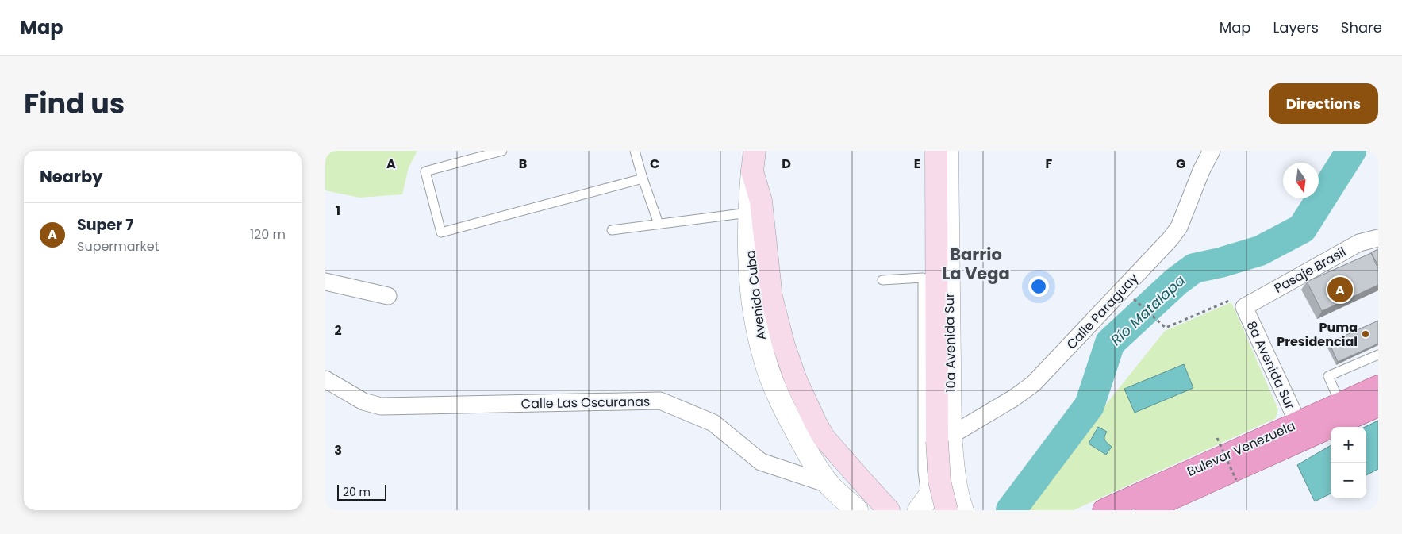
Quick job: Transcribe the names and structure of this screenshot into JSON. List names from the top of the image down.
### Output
{
  "streets": {
    "highway": ["Bulevar Venezuela"],
    "main road": ["Avenida Cuba", "10a Avenida Sur"],
    "street": [
      "Pasaje Brasil",
      "Calle Paraguay",
      "8a Avenida Sur",
      "Calle Las Oscuranas"
    ]
  },
  "crossings": [
    ["Pasaje Brasil", "8a Avenida Sur"],
    ["Avenida Cuba", "Calle Las Oscuranas"],
    ["Calle Paraguay", "10a Avenida Sur"],
    ["8a Avenida Sur", "Bulevar Venezuela"]
  ],
  "districts": ["Barrio La Vega"],
  "water": ["Río Matalapa"],
  "places": ["Puma Presidencial"],
  "scale_bar": "20 m",
  "north": "bottom",
  "page": {
    "header": "Map",
    "nav": ["Map", "Layers", "Share"],
    "title": "Find us",
    "buttons": "Directions",
    "heading": "Nearby",
    "list": [
      {
        "mark": "A",
        "name": "Super 7",
        "note": "Supermarket",
        "value": "120 m"
      }
    ],
    "pins": "A",
    "map_buttons": ["+", "−"],
    "scale": "20 m"
  },
  "grid": {
    "columns": [
      "A",
      "B",
      "C",
      "D",
      "E",
      "F",
      "G"
    ],
    "rows": ["1", "2", "3"]
  }
}
